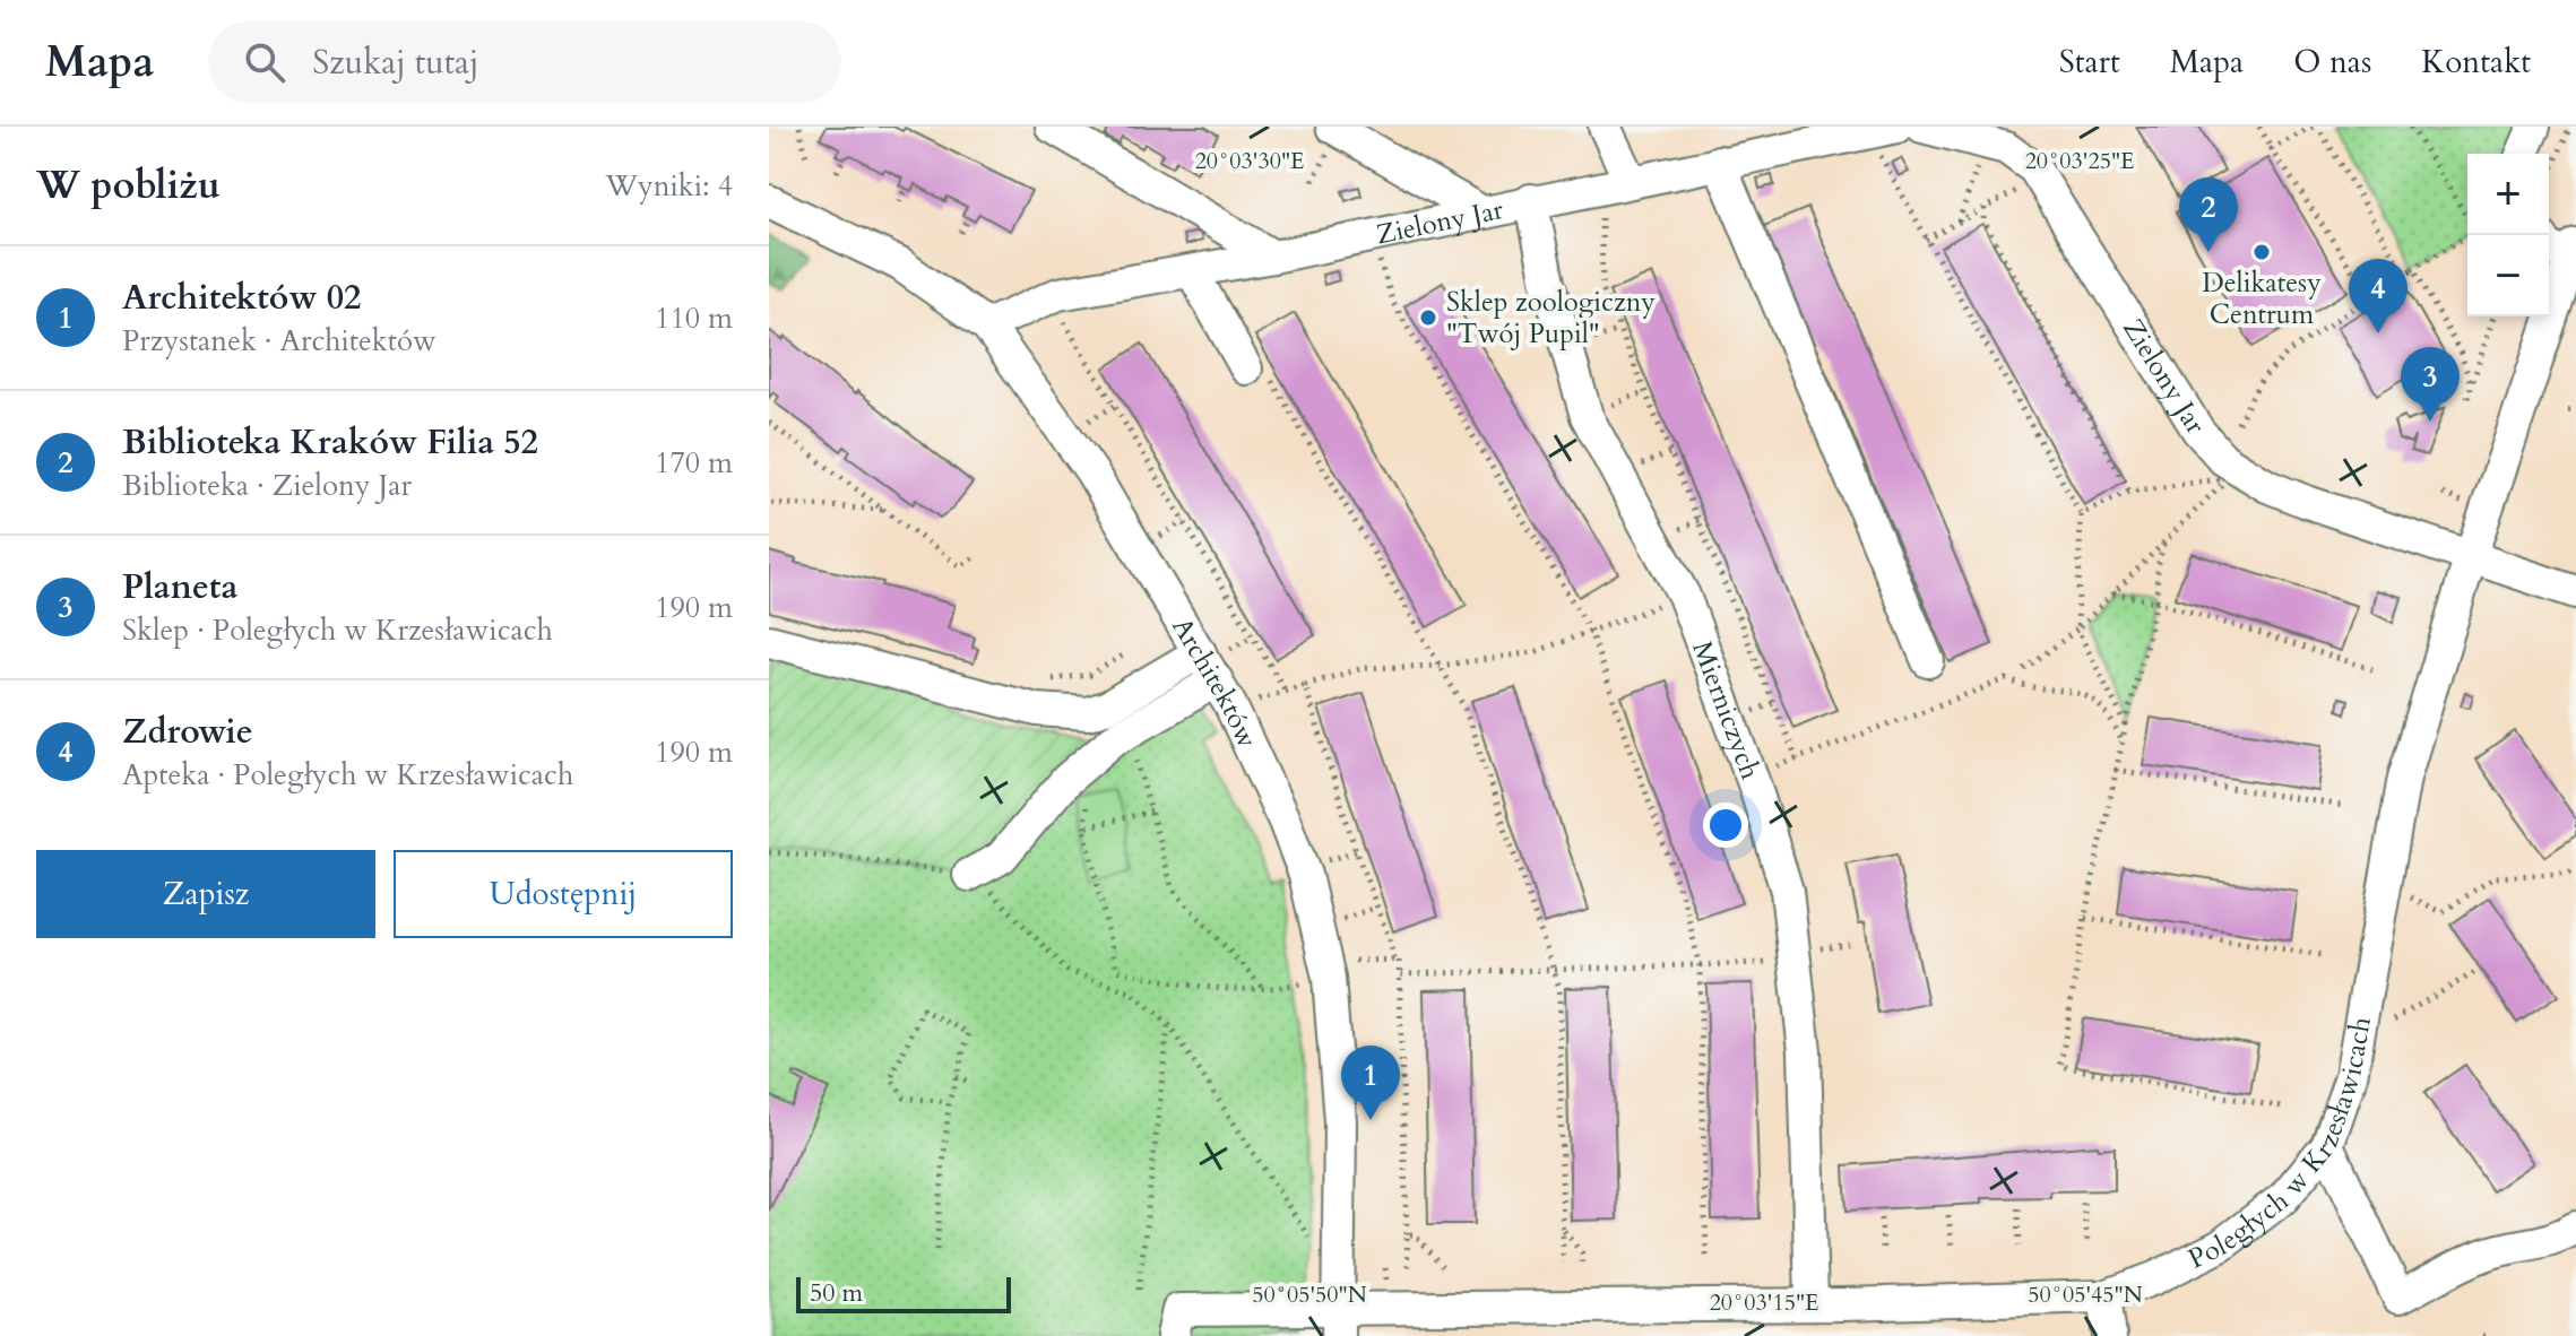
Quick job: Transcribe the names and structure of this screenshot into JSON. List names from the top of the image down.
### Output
{
  "streets": {
    "street": [
      "Zielony Jar",
      "Architektów",
      "Mierniczych",
      "Poległych w Krzesławicach"
    ]
  },
  "crossings": [
    ["Zielony Jar", "Architektów"],
    ["Zielony Jar", "Mierniczych"],
    ["Zielony Jar", "Poległych w Krzesławicach"],
    ["Architektów", "Poległych w Krzesławicach"],
    ["Mierniczych", "Poległych w Krzesławicach"]
  ],
  "places": ["Delikatesy Centrum", "Sklep zoologiczny \"Twój Pupil\""],
  "scale_bar": "50 m",
  "page": {
    "header": "Mapa",
    "search": "Szukaj tutaj",
    "nav": [
      "Start",
      "Mapa",
      "O nas",
      "Kontakt"
    ],
    "heading": ["W pobliżu", "Wyniki: 4"],
    "map_buttons": ["+", "−"],
    "pins": [
      "2",
      "4",
      "3",
      "1"
    ],
    "list": [
      {
        "mark": "1",
        "name": "Architektów 02",
        "note": "Przystanek · Architektów",
        "value": "110 m"
      },
      {
        "mark": "2",
        "name": "Biblioteka Kraków Filia 52",
        "note": "Biblioteka · Zielony Jar",
        "value": "170 m"
      },
      {
        "mark": "3",
        "name": "Planeta",
        "note": "Sklep · Poległych w Krzesławicach",
        "value": "190 m"
      },
      {
        "mark": "4",
        "name": "Zdrowie",
        "note": "Apteka · Poległych w Krzesławicach",
        "value": "190 m"
      }
    ],
    "buttons": ["Zapisz", "Udostępnij"],
    "scale": "50 m"
  },
  "coordinates": [
    "20°03'25\"E",
    "20°03'30\"E",
    "50°05'50\"N",
    "50°05'45\"N",
    "20°03'15\"E"
  ]
}
